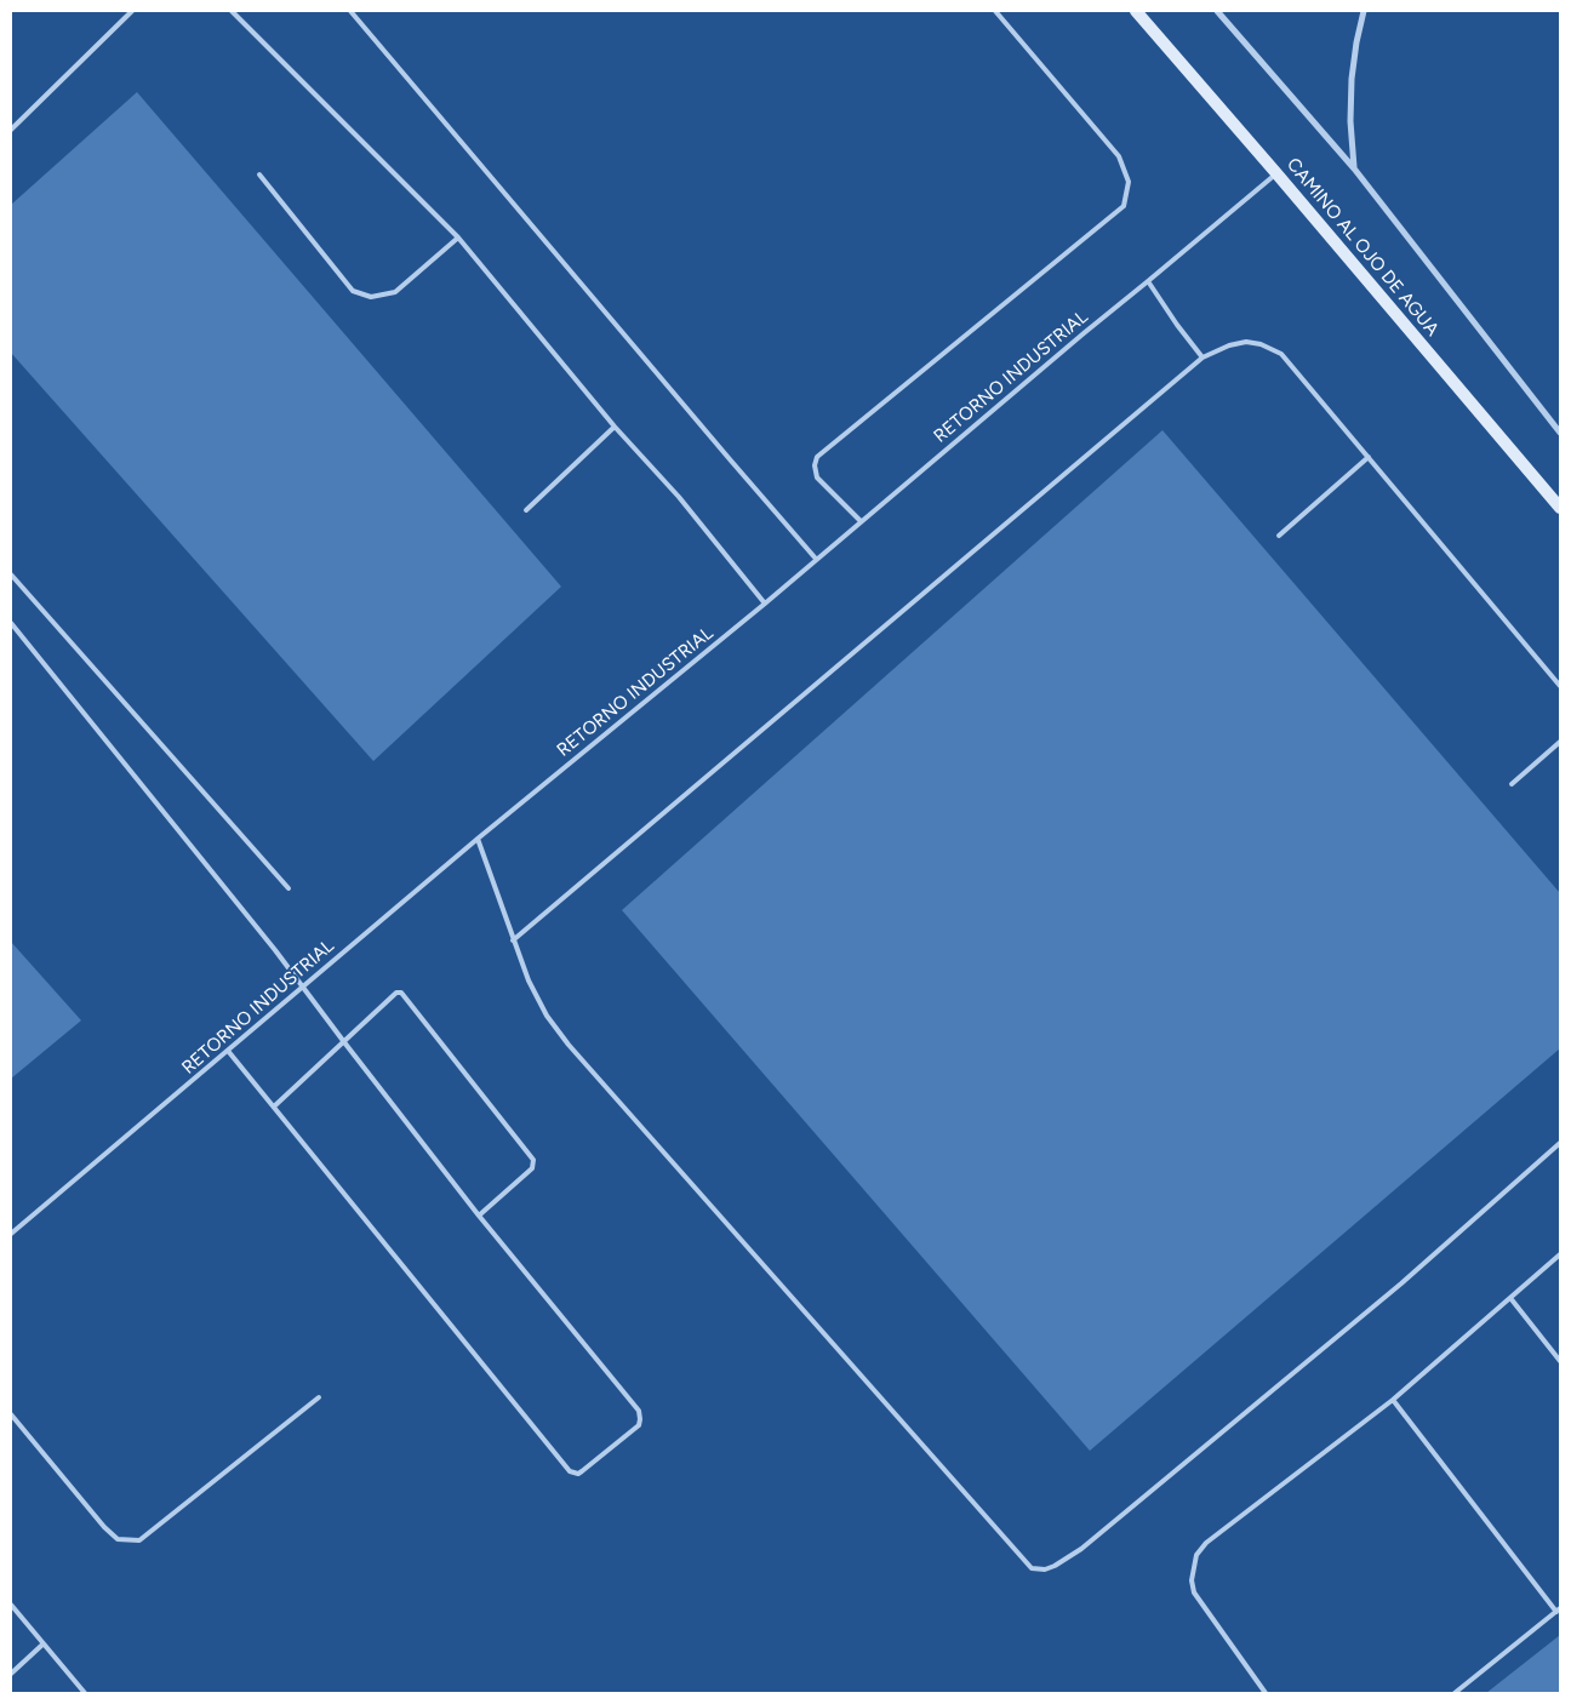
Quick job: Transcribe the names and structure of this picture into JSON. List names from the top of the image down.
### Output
{
  "streets": {
    "street": ["CAMINO AL OJO DE AGUA"],
    "lane": ["RETORNO INDUSTRIAL"]
  },
  "crossings": [
    ["CAMINO AL OJO DE AGUA", "RETORNO INDUSTRIAL"]
  ]
}
